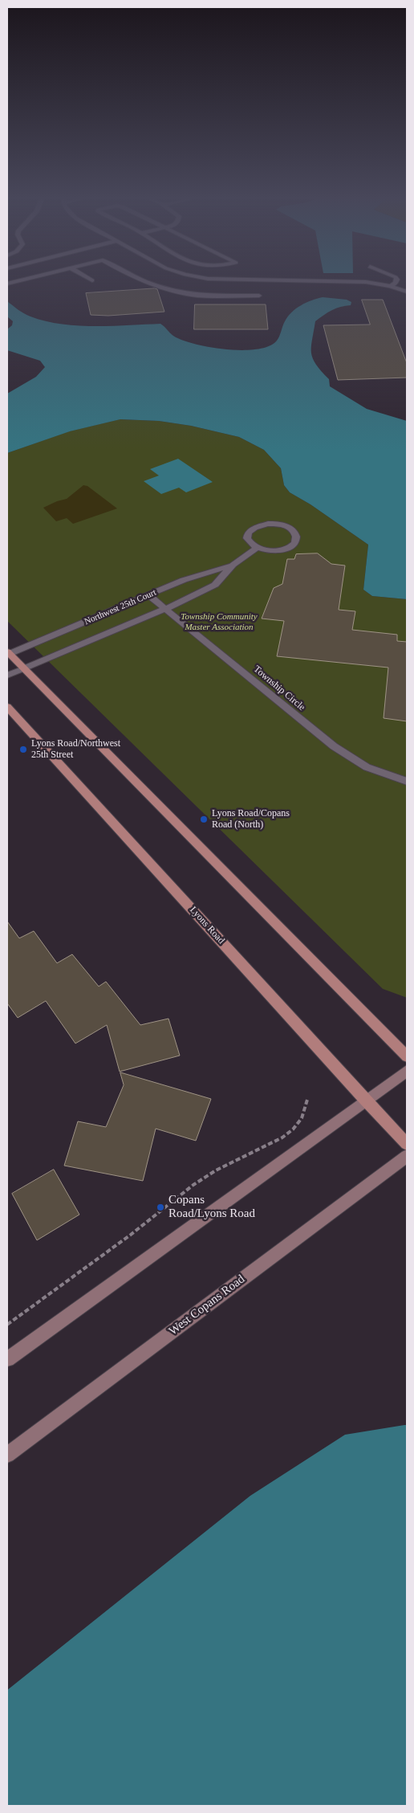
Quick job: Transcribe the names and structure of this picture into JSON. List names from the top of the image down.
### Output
{
  "streets": {
    "main road": ["Lyons Road", "West Copans Road"],
    "street": ["Northwest 25th Court", "Township Circle"]
  },
  "crossings": [
    ["Northwest 25th Court", "Township Circle"]
  ],
  "parks": ["Township Community Master Association"],
  "places": ["Lyons Road/Northwest 25th Street", "Lyons Road/Copans Road (North)", "Copans Road/Lyons Road"]
}
